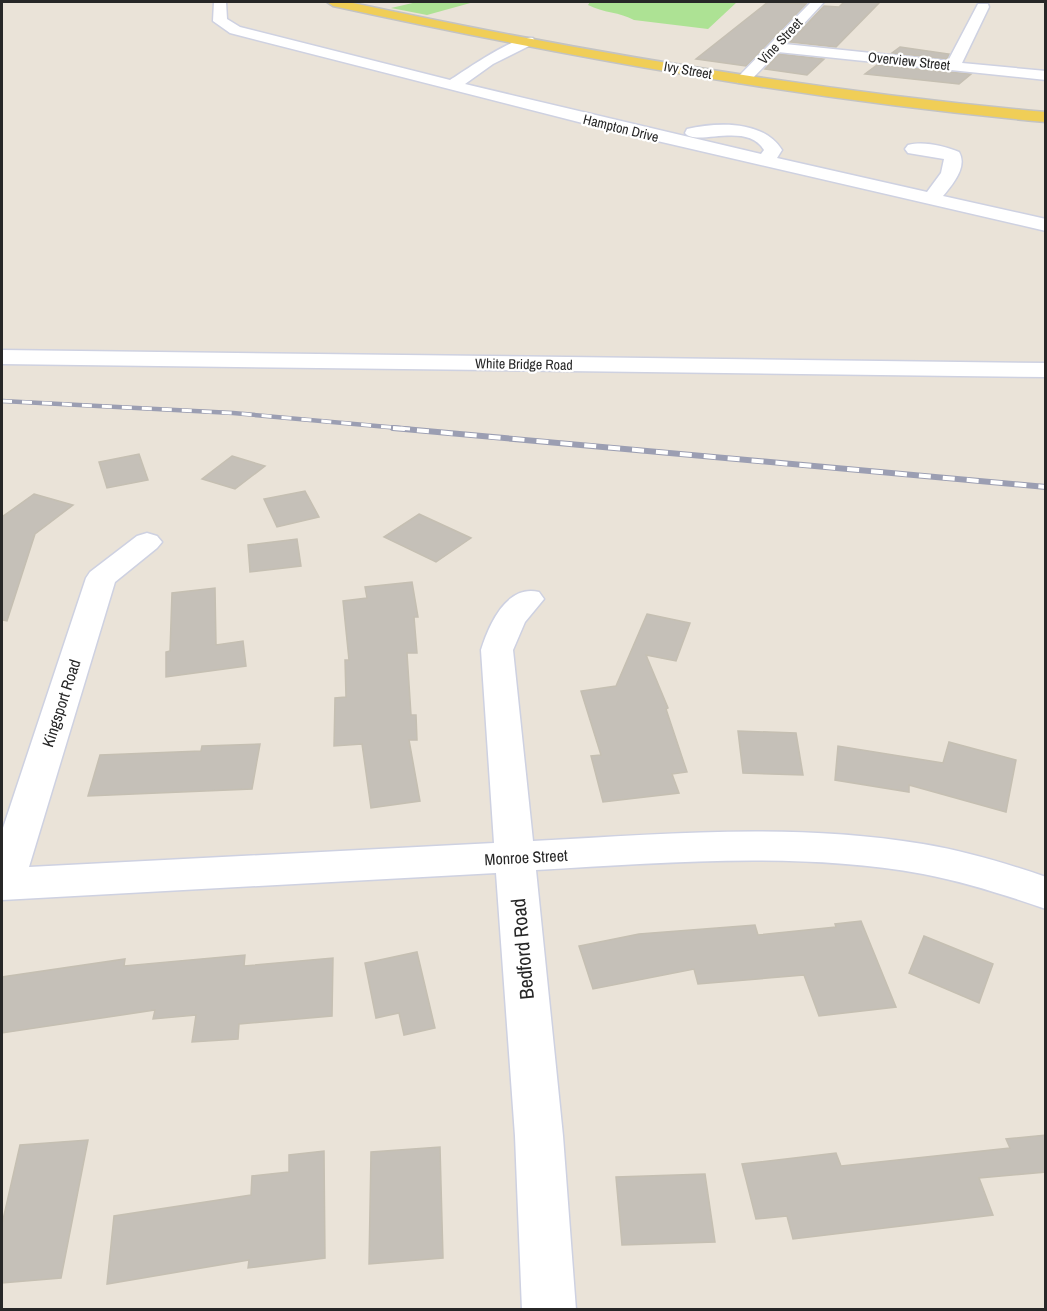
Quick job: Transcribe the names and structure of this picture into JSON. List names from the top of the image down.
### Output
{
  "streets": {
    "main road": ["Ivy Street"],
    "street": [
      "Vine Street",
      "Overview Street",
      "Hampton Drive",
      "White Bridge Road",
      "Kingsport Road",
      "Monroe Street",
      "Bedford Road"
    ]
  },
  "crossings": [
    ["Vine Street", "Overview Street"],
    ["Vine Street", "Ivy Street"],
    ["Kingsport Road", "Monroe Street"],
    ["Monroe Street", "Bedford Road"]
  ]
}
